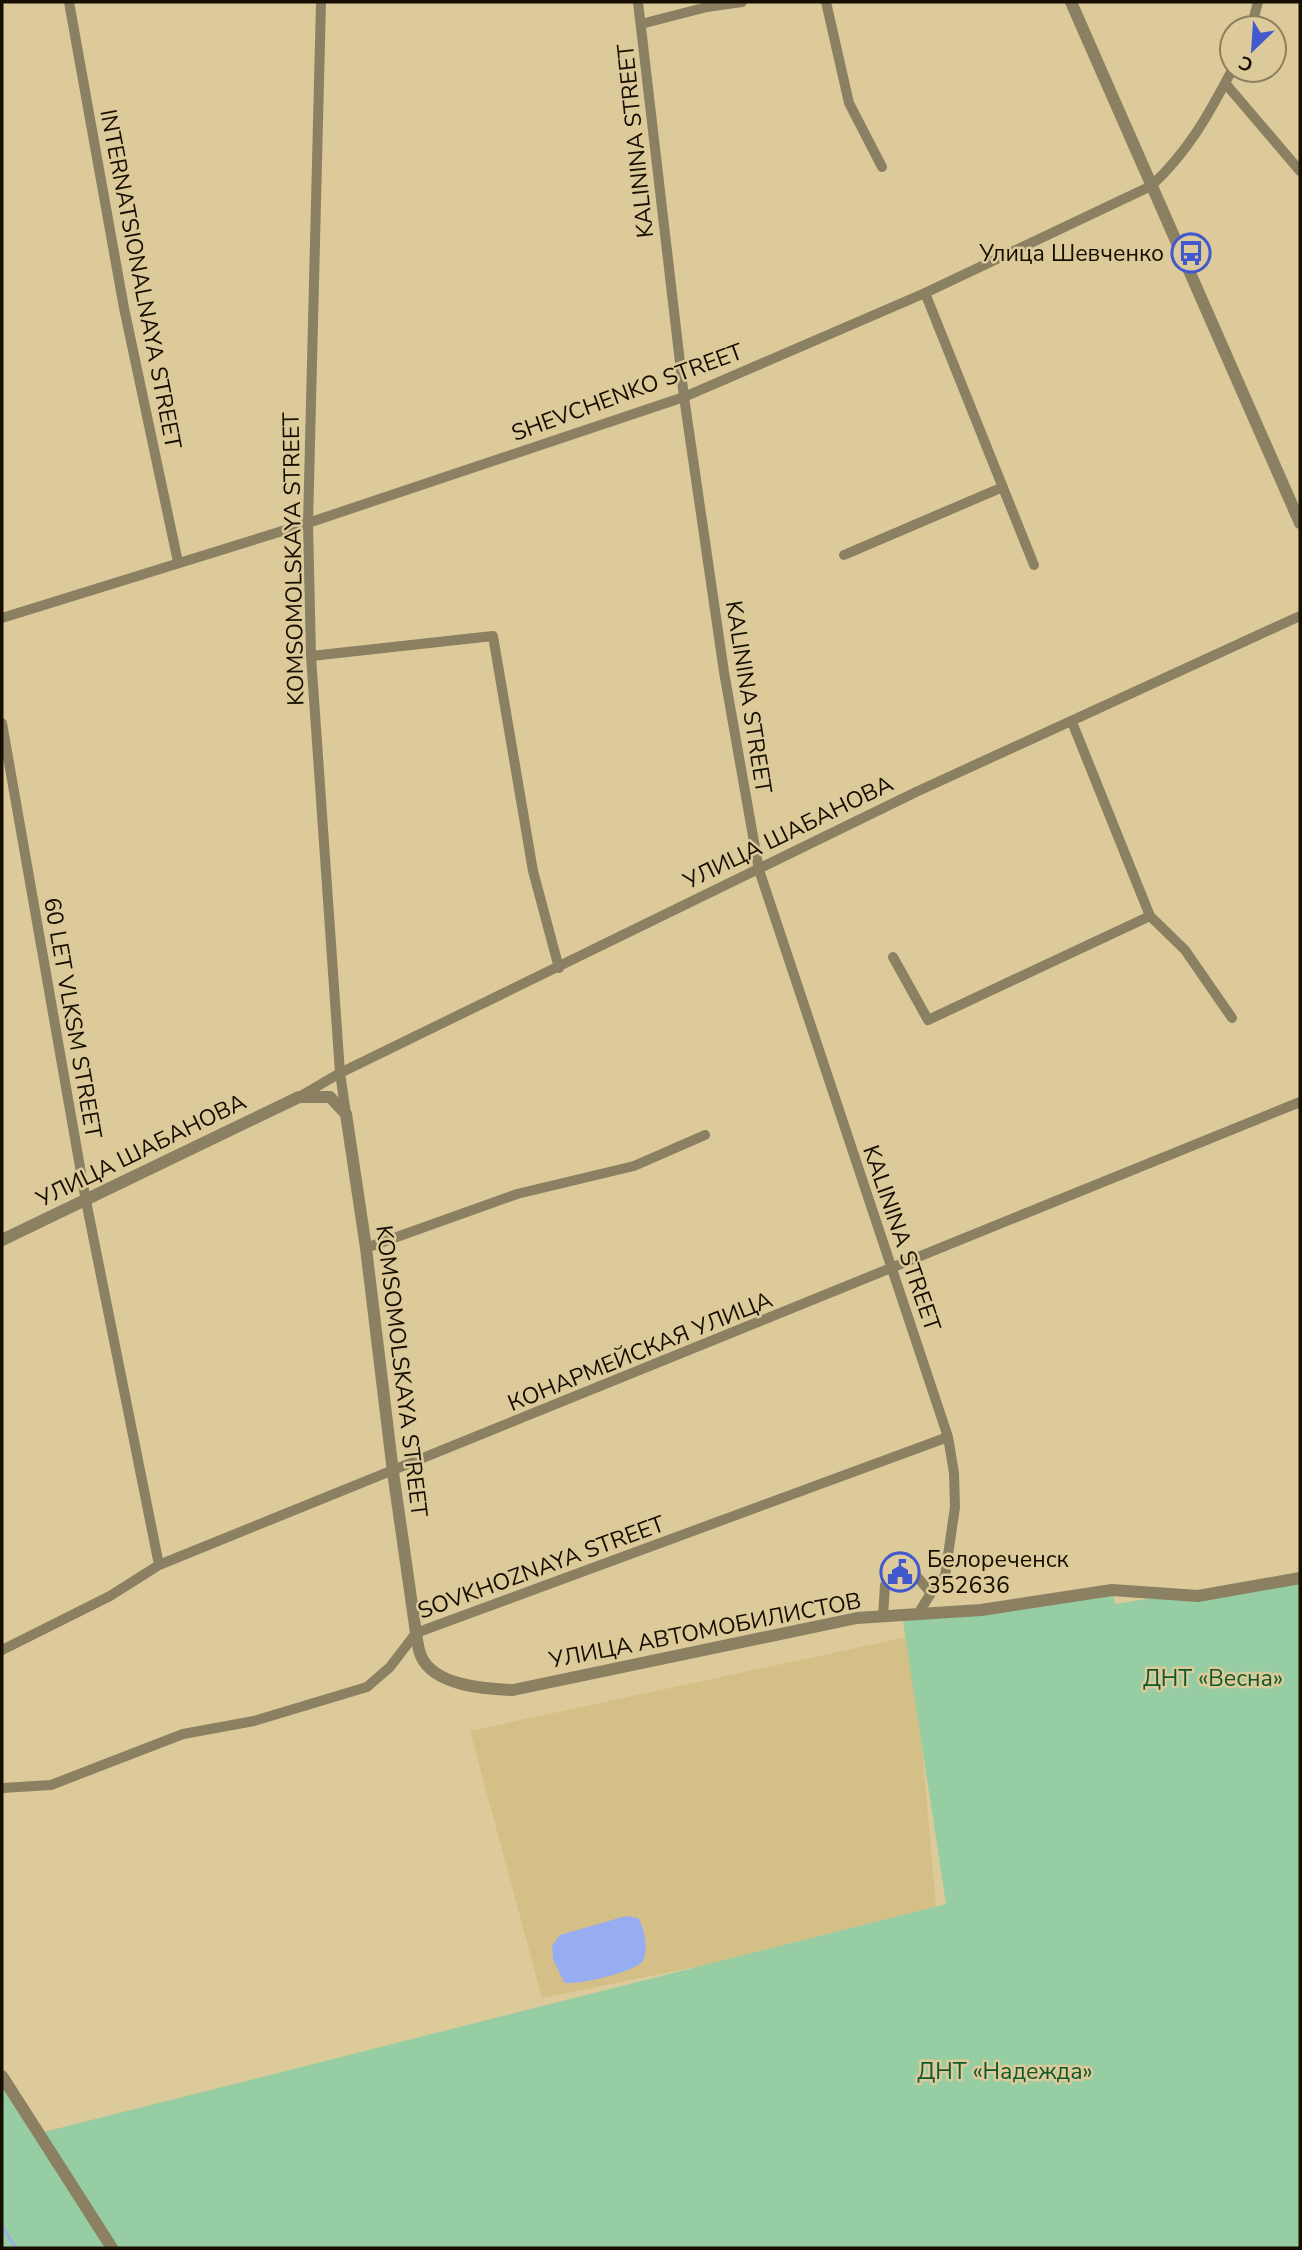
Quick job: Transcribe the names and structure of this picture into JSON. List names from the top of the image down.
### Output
{
  "streets": {
    "street": [
      "KALININA STREET",
      "INTERNATSIONALNAYA STREET",
      "SHEVCHENKO STREET",
      "KOMSOMOLSKAYA STREET",
      "УЛИЦА ШАБАНОВА",
      "60 LET VLKSM STREET",
      "КОНАРМЕЙСКАЯ УЛИЦА",
      "SOVKHOZNAYA STREET",
      "УЛИЦА АВТОМОБИЛИСТОВ"
    ]
  },
  "crossings": [
    ["KALININA STREET", "SHEVCHENKO STREET"],
    ["KALININA STREET", "УЛИЦА ШАБАНОВА"],
    ["KALININA STREET", "КОНАРМЕЙСКАЯ УЛИЦА"],
    ["KALININA STREET", "SOVKHOZNAYA STREET"],
    ["KALININA STREET", "УЛИЦА АВТОМОБИЛИСТОВ"],
    ["INTERNATSIONALNAYA STREET", "SHEVCHENKO STREET"],
    ["SHEVCHENKO STREET", "KOMSOMOLSKAYA STREET"],
    ["KOMSOMOLSKAYA STREET", "УЛИЦА ШАБАНОВА"],
    ["KOMSOMOLSKAYA STREET", "КОНАРМЕЙСКАЯ УЛИЦА"],
    ["KOMSOMOLSKAYA STREET", "SOVKHOZNAYA STREET"],
    ["KOMSOMOLSKAYA STREET", "УЛИЦА АВТОМОБИЛИСТОВ"],
    ["УЛИЦА ШАБАНОВА", "60 LET VLKSM STREET"],
    ["60 LET VLKSM STREET", "КОНАРМЕЙСКАЯ УЛИЦА"],
    ["SOVKHOZNAYA STREET", "УЛИЦА АВТОМОБИЛИСТОВ"]
  ],
  "parks": ["ДНТ «Весна»", "ДНТ «Надежда»"],
  "places": {
    "bus stop": ["Улица Шевченко"],
    "public building": ["Белореченск 352636"]
  },
  "north": "bottom left"
}
